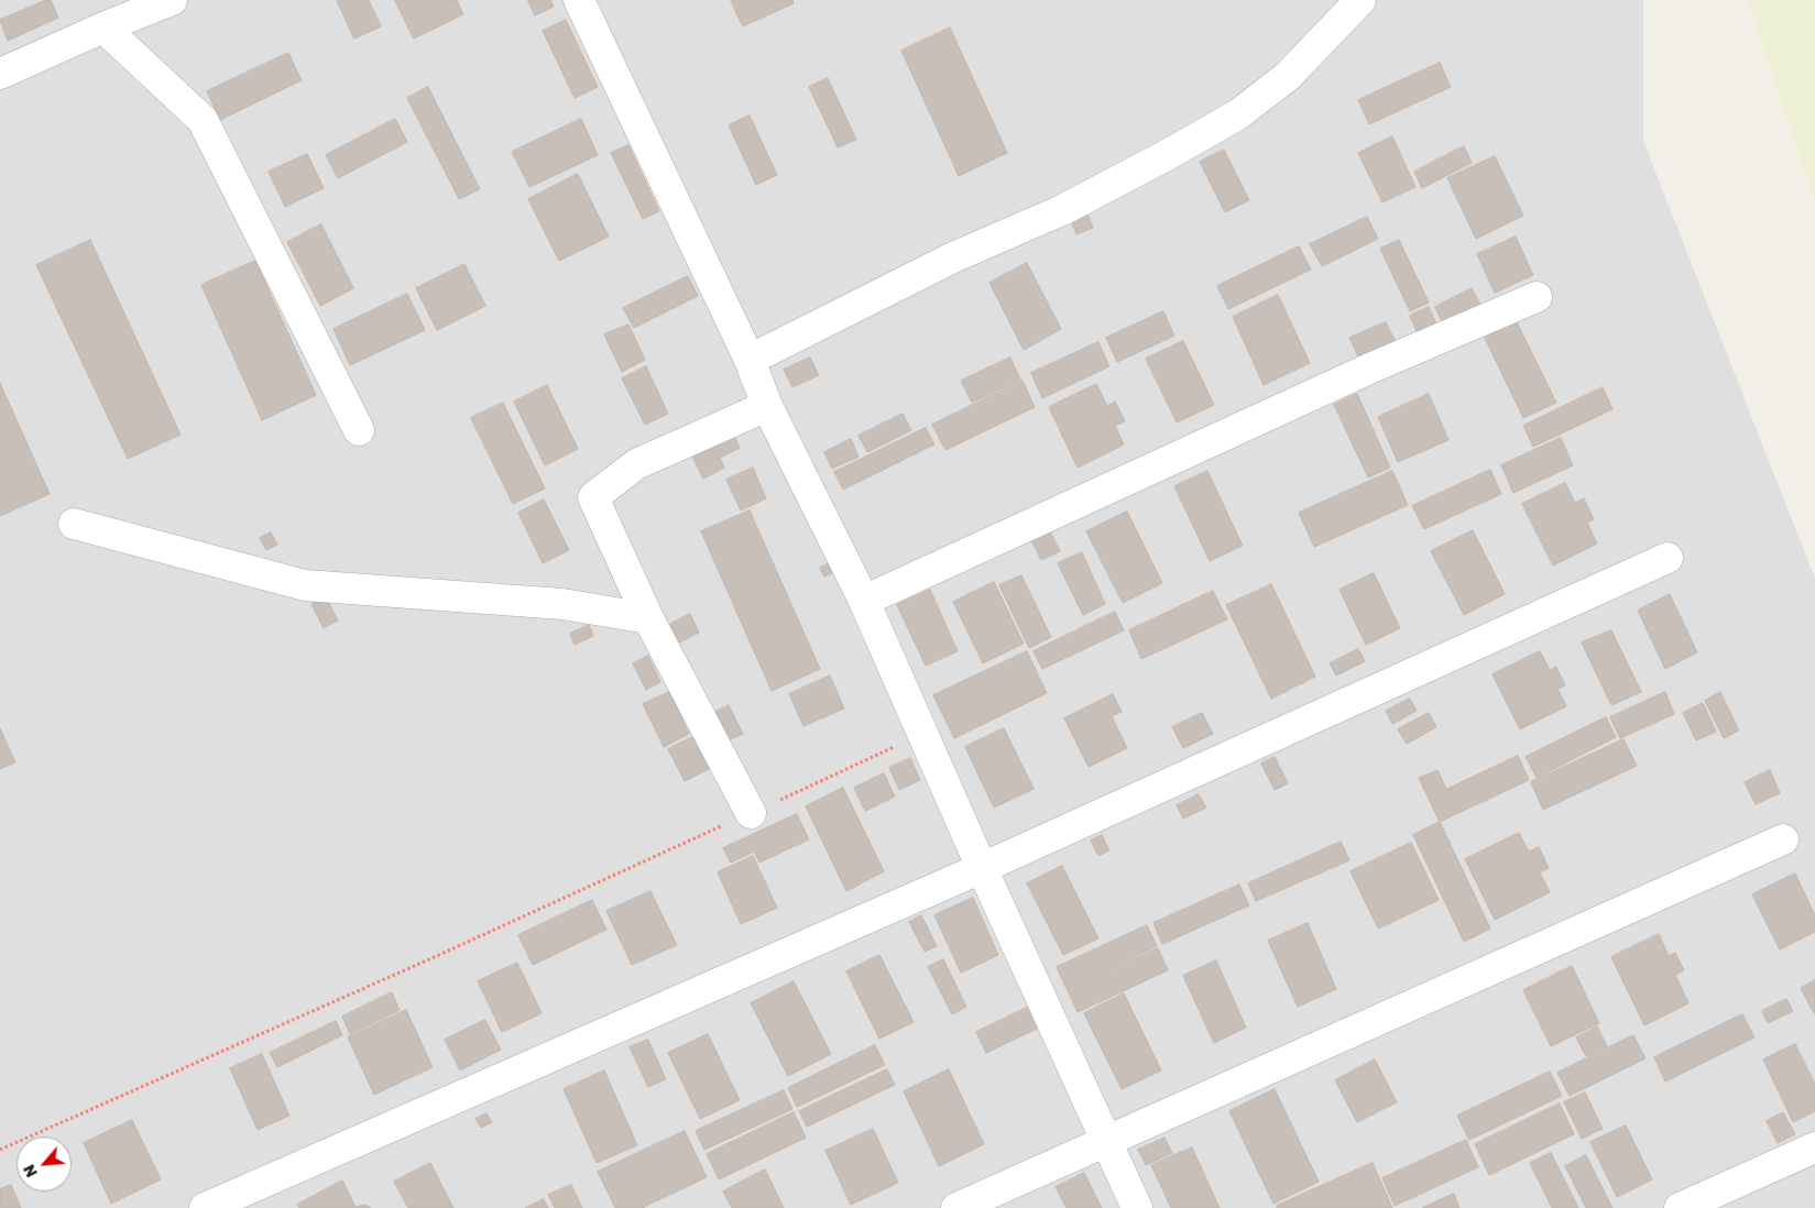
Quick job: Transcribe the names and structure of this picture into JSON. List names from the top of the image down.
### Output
{
  "north": "bottom left"
}
